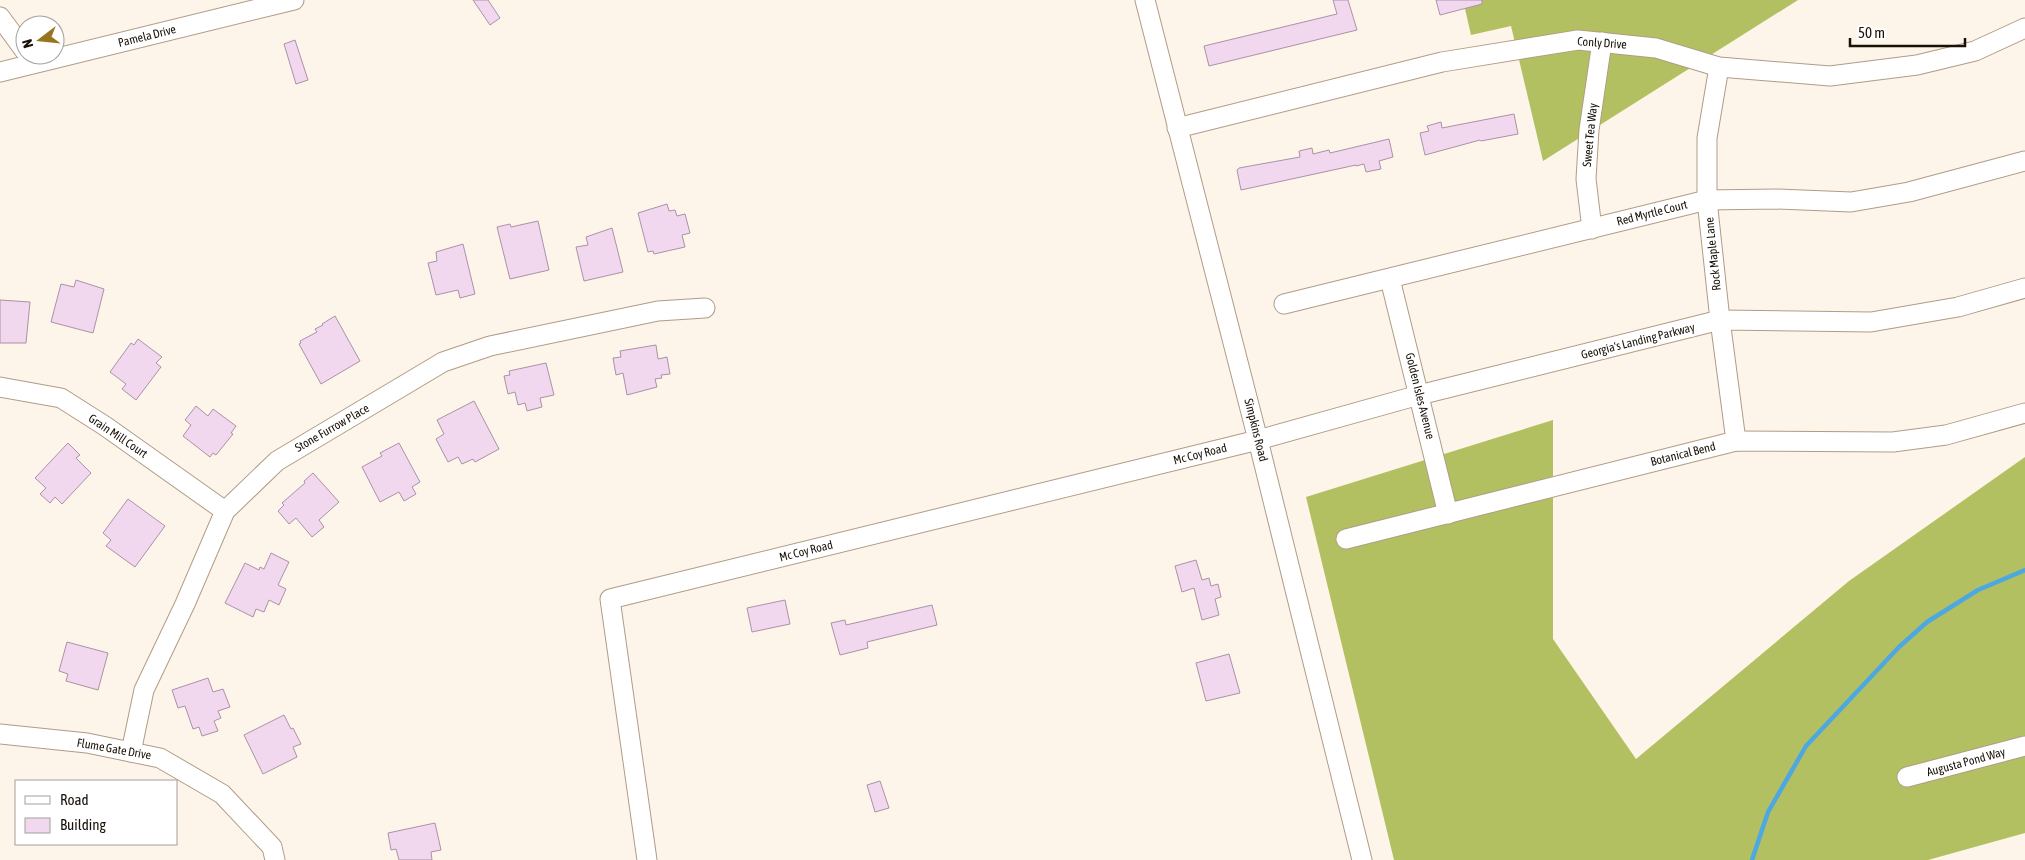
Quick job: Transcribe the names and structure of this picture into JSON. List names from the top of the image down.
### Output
{
  "streets": {
    "street": [
      "Pamela Drive",
      "Conly Drive",
      "Sweet Tea Way",
      "Red Myrtle Court",
      "Rock Maple Lane",
      "Georgia's Landing Parkway",
      "Golden Isles Avenue",
      "Stone Furrow Place",
      "Simpkins Road",
      "Grain Mill Court",
      "Mc Coy Road",
      "Botanical Bend",
      "Flume Gate Drive",
      "Augusta Pond Way"
    ]
  },
  "crossings": [
    ["Conly Drive", "Sweet Tea Way"],
    ["Conly Drive", "Rock Maple Lane"],
    ["Conly Drive", "Simpkins Road"],
    ["Sweet Tea Way", "Red Myrtle Court"],
    ["Red Myrtle Court", "Rock Maple Lane"],
    ["Red Myrtle Court", "Golden Isles Avenue"],
    ["Rock Maple Lane", "Georgia's Landing Parkway"],
    ["Rock Maple Lane", "Botanical Bend"],
    ["Georgia's Landing Parkway", "Golden Isles Avenue"],
    ["Georgia's Landing Parkway", "Simpkins Road"],
    ["Georgia's Landing Parkway", "Mc Coy Road"],
    ["Golden Isles Avenue", "Botanical Bend"],
    ["Stone Furrow Place", "Grain Mill Court"],
    ["Stone Furrow Place", "Flume Gate Drive"],
    ["Simpkins Road", "Mc Coy Road"]
  ],
  "legend": ["Road", "Building"],
  "scale_bar": "50 m",
  "north": "left"
}
